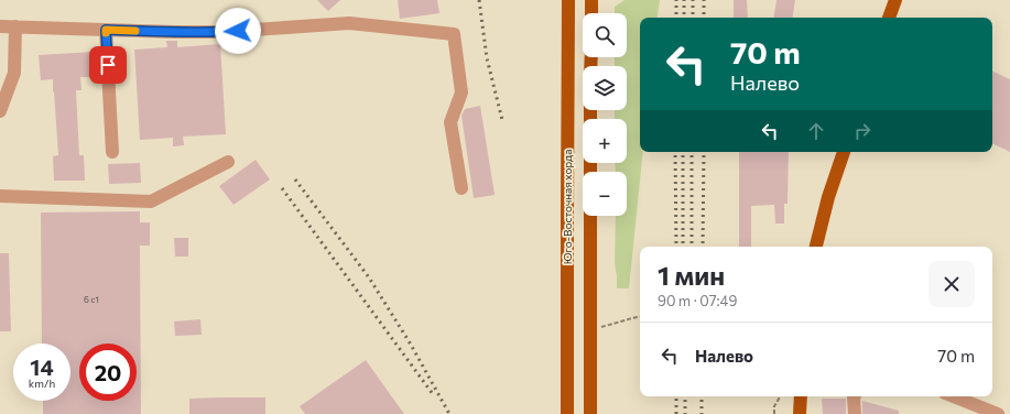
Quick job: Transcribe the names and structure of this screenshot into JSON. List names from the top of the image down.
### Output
{
  "streets": {
    "main road": ["Юго-Восточная хорда"]
  },
  "house_numbers": ["6 с1"],
  "page": {
    "map_buttons": ["+", "−"],
    "turn": ["70 m", "Налево"],
    "heading": ["1 мин", "90 m · 07:49"],
    "list": [
      {
        "name": "Налево",
        "value": "70 m"
      }
    ],
    "speed": "14 km/h",
    "limit": "20"
  }
}
